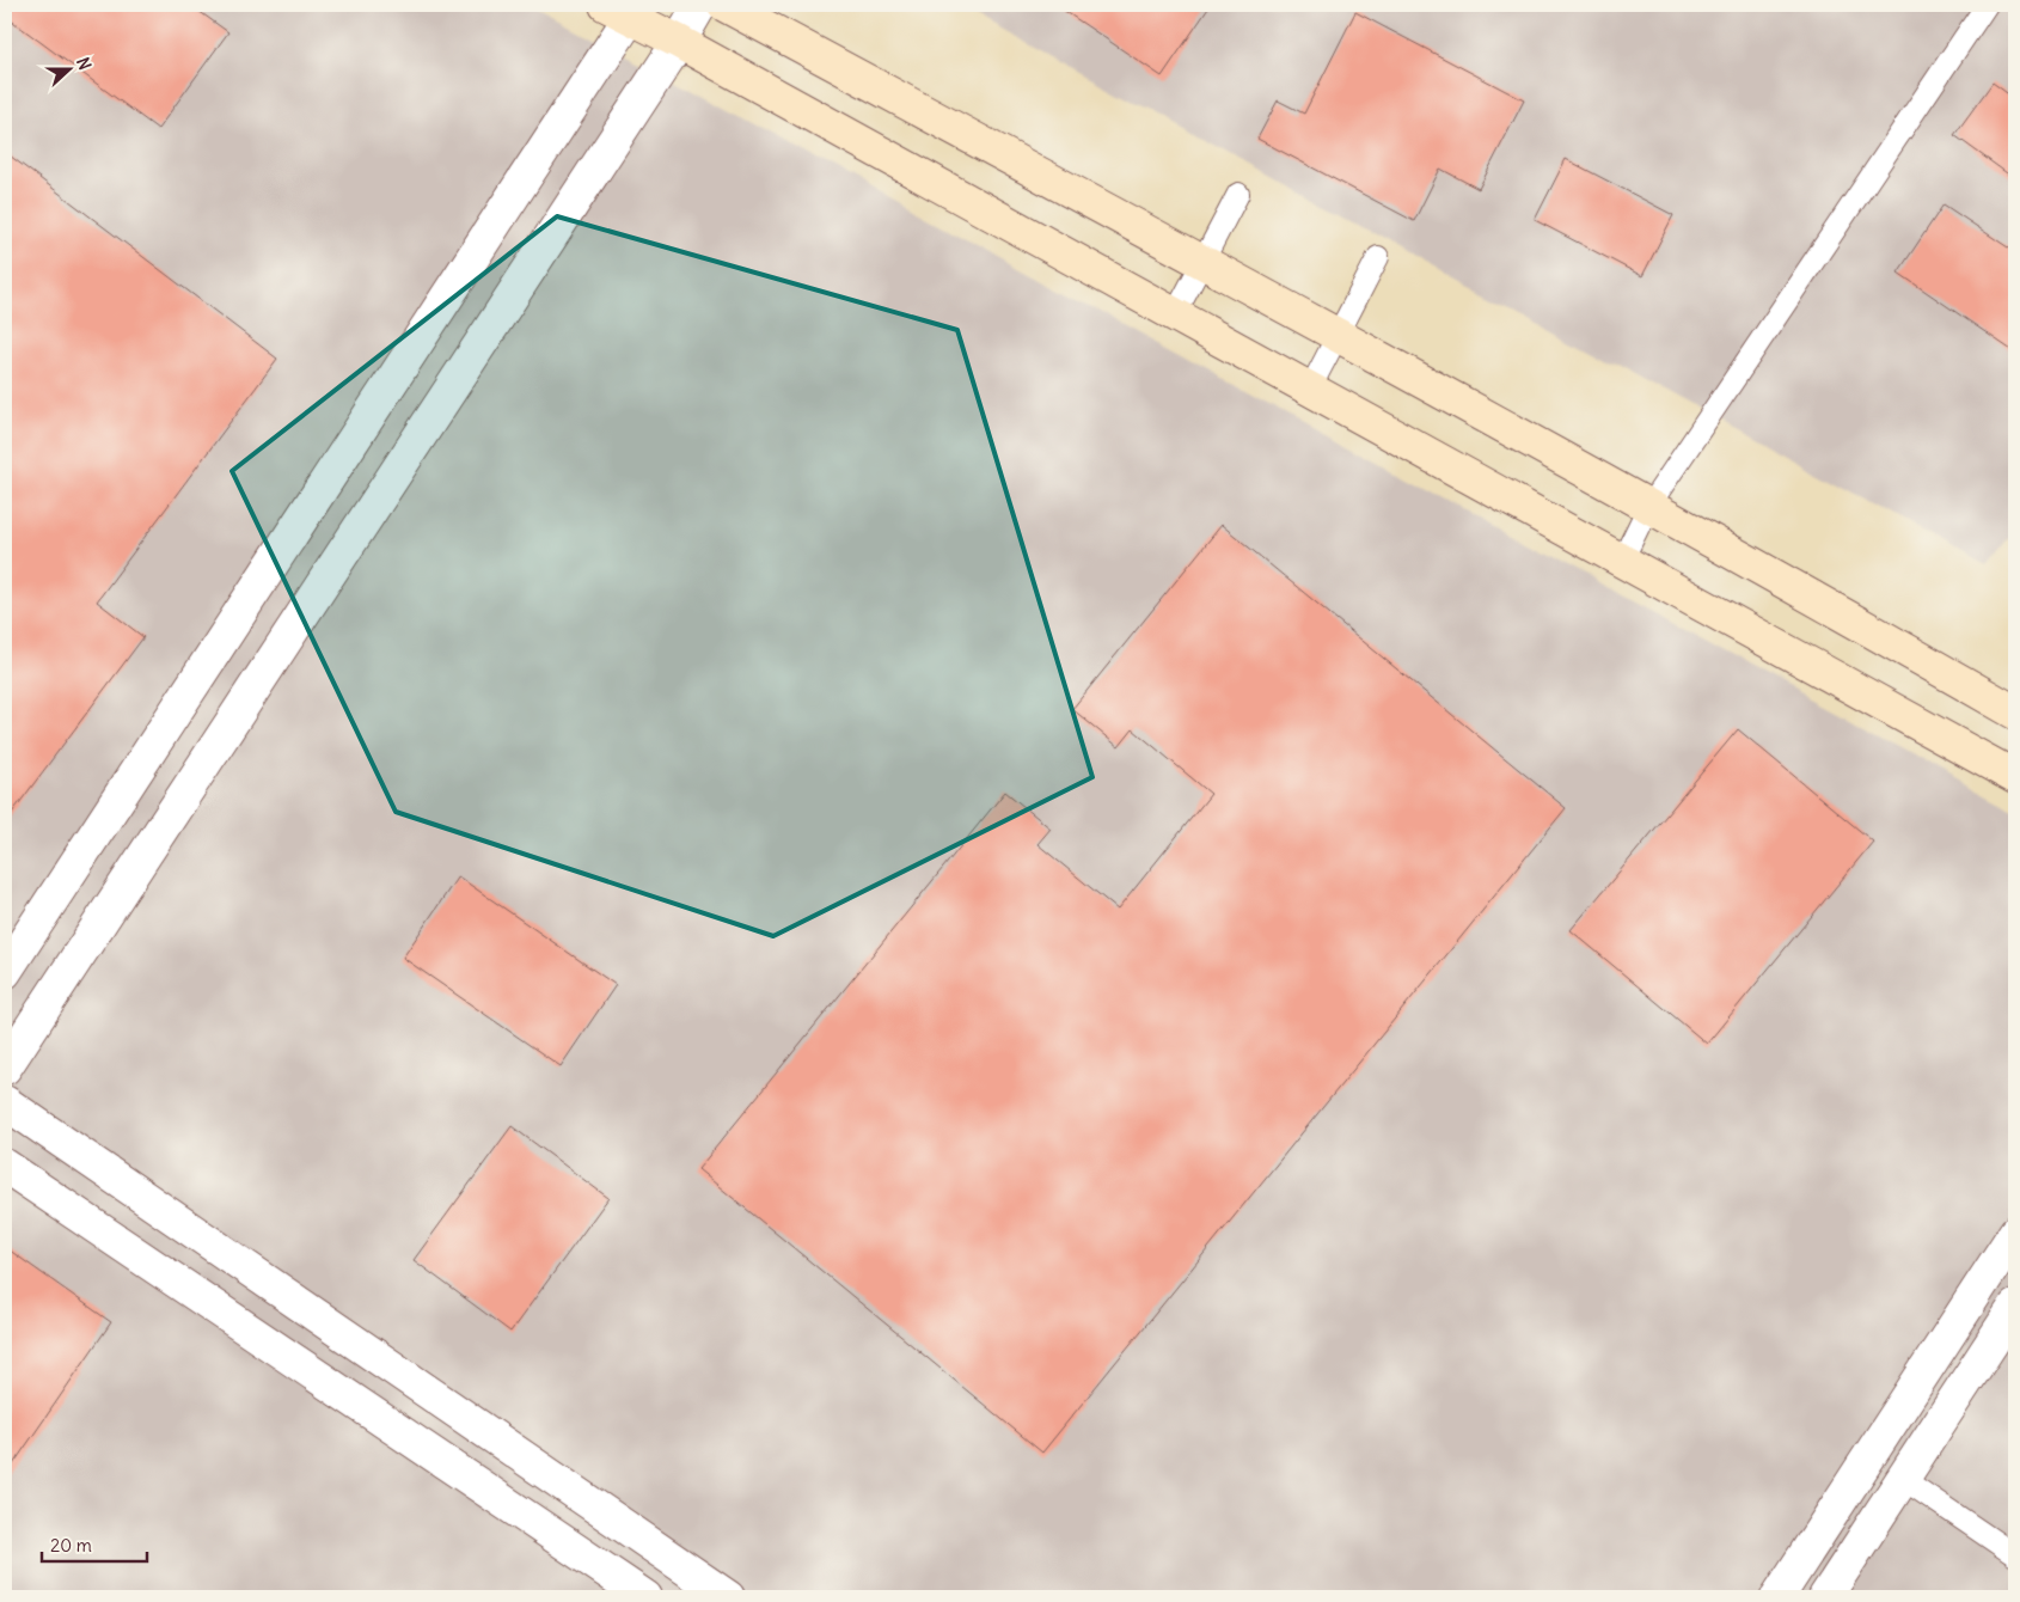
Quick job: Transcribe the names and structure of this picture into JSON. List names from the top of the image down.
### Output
{
  "scale_bar": "20 m",
  "north": "right"
}
